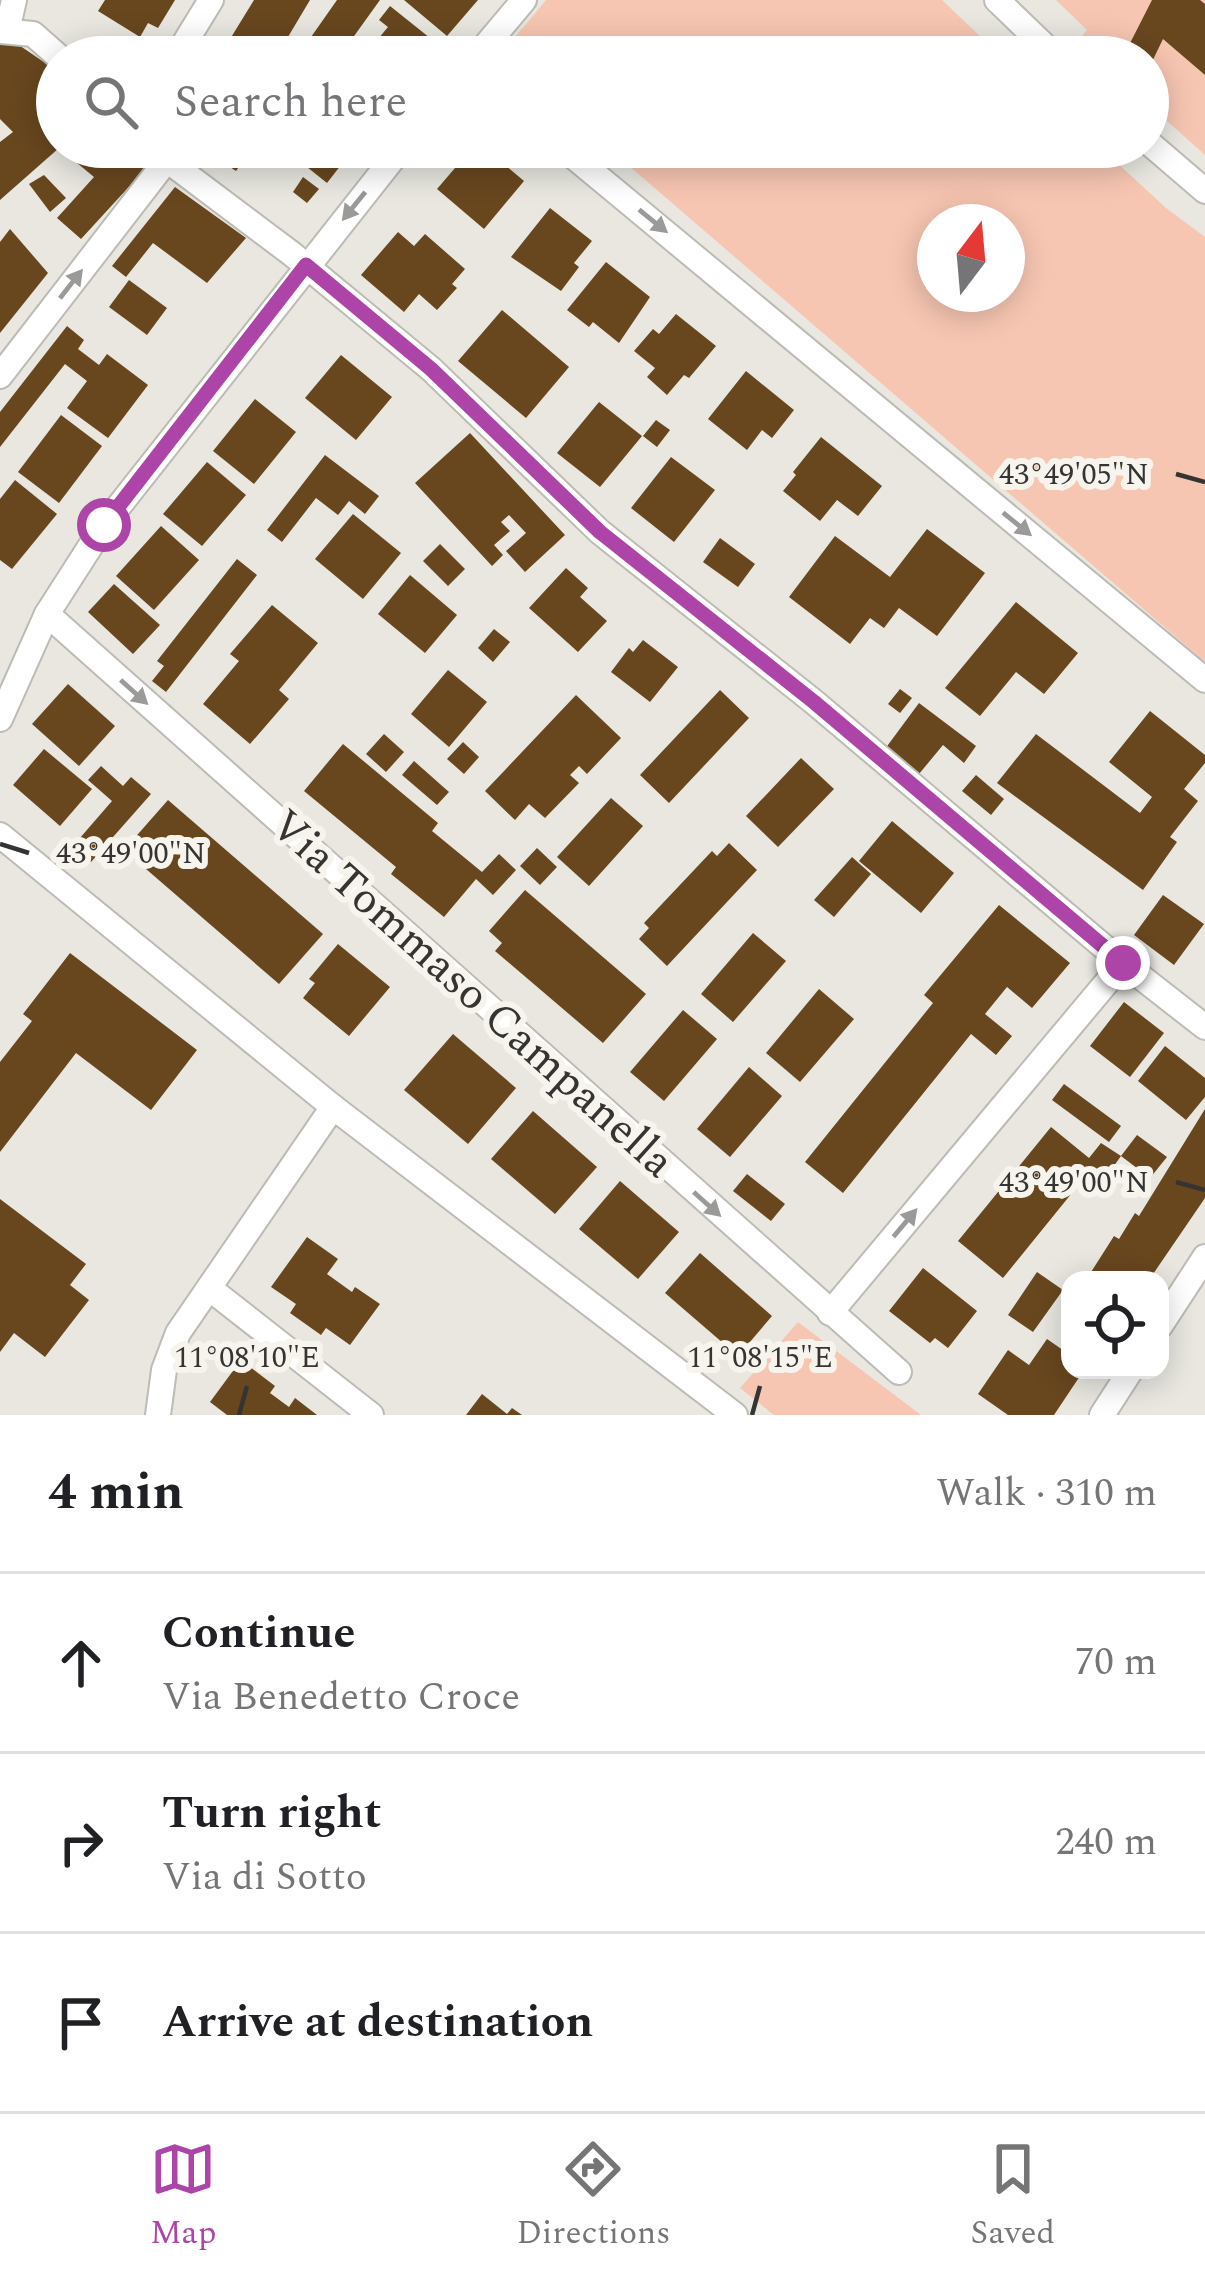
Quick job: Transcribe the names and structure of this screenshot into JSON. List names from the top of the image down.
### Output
{
  "streets": {
    "street": ["Via Tommaso Campanella"]
  },
  "north": "top",
  "page": {
    "search": "Search here",
    "heading": ["4 min", "Walk · 310 m"],
    "list": [
      ["Continue", "Via Benedetto Croce", "70 m"],
      ["Turn right", "Via di Sotto", "240 m"],
      "Arrive at destination"
    ],
    "nav": ["Map", "Directions", "Saved"]
  },
  "coordinates": [
    "43°49'05\"N",
    "43°49'00\"N",
    "11°08'10\"E",
    "11°08'15\"E"
  ]
}
